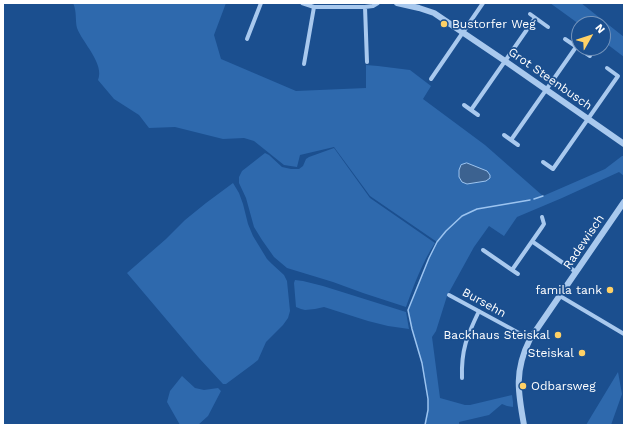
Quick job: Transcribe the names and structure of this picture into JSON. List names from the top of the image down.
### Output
{
  "streets": {
    "street": ["Grot Steenbusch", "Radewisch", "Bursehn"]
  },
  "crossings": [
    ["Radewisch", "Bursehn"]
  ],
  "places": [
    "Bustorfer Weg",
    "famila tank",
    "Backhaus Steiskal",
    "Steiskal",
    "Odbarsweg"
  ],
  "north": "top right"
}
